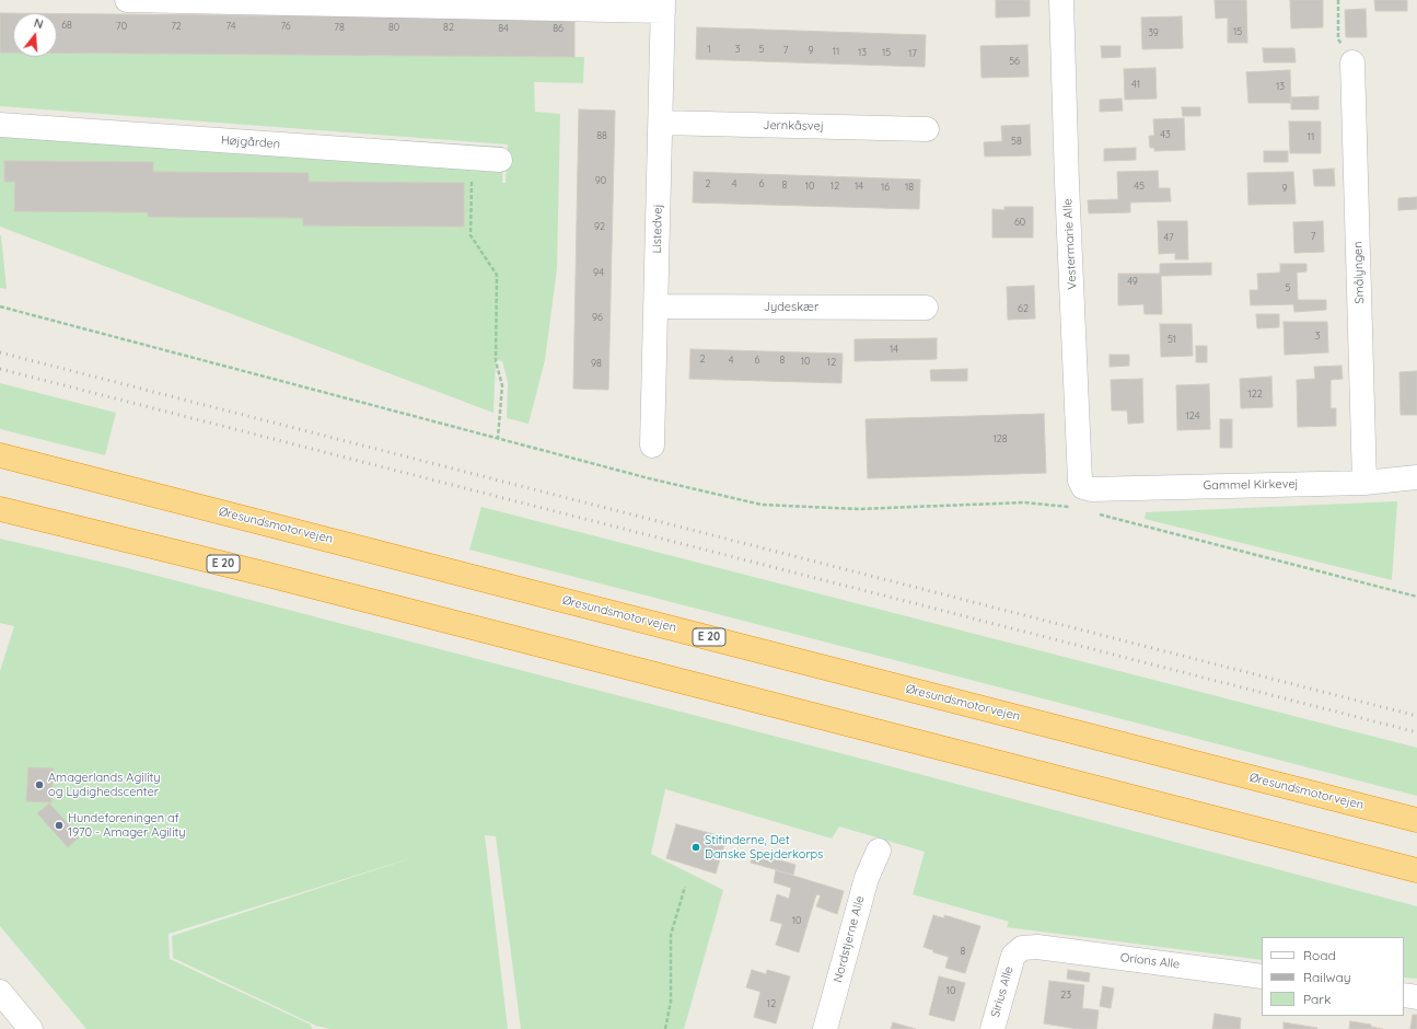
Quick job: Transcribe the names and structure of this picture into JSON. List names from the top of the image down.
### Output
{
  "streets": {
    "highway": ["Øresundsmotorvejen", "E 20"],
    "street": [
      "Jernkåsvej",
      "Højgården",
      "Listedvej",
      "Vestermarie Alle",
      "Smålyngen",
      "Jydeskær",
      "Gammel Kirkevej",
      "Nordstjerne Alle",
      "Orions Alle",
      "Sirius Alle"
    ]
  },
  "crossings": [
    ["Jernkåsvej", "Listedvej"],
    ["Listedvej", "Jydeskær"],
    ["Vestermarie Alle", "Gammel Kirkevej"],
    ["Smålyngen", "Gammel Kirkevej"],
    ["Orions Alle", "Sirius Alle"]
  ],
  "places": ["Amagerlands Agility og Lydighedscenter", "Hundeforeningen af 1970 - Amager Agility", "Stifinderne, Det Danske Spejderkorps"],
  "house_numbers": [
    "68",
    "70",
    "72",
    "74",
    "76",
    "78",
    "80",
    "82",
    "84",
    "86",
    "15",
    "39",
    "1",
    "3",
    "5",
    "7",
    "9",
    "11",
    "13",
    "15",
    "17",
    "56",
    "41",
    "13",
    "43",
    "88",
    "11",
    "58",
    "90",
    "2",
    "4",
    "6",
    "8",
    "10",
    "12",
    "14",
    "45",
    "16",
    "18",
    "9",
    "60",
    "92",
    "7",
    "47",
    "94",
    "49",
    "5",
    "62",
    "96",
    "3",
    "51",
    "14",
    "2",
    "4",
    "6",
    "8",
    "10",
    "12",
    "98",
    "122",
    "124",
    "128",
    "10",
    "8",
    "10",
    "23",
    "12"
  ],
  "legend": ["Road", "Railway", "Park"],
  "north": "top"
}
